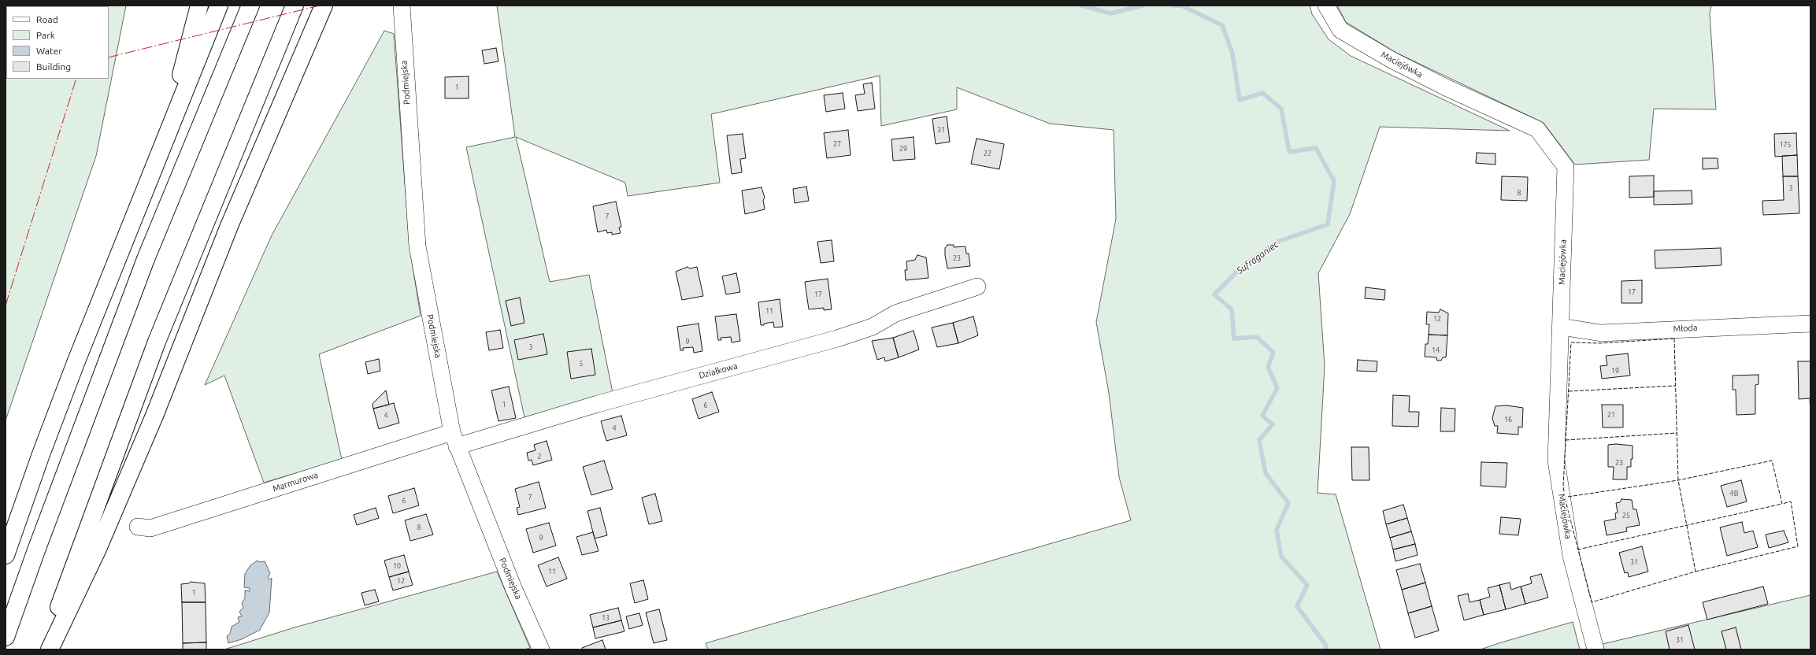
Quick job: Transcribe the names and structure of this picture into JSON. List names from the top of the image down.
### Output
{
  "streets": {
    "street": [
      "Maciejówka",
      "Podmiejska",
      "Młoda",
      "Działkowa",
      "Marmurowa"
    ]
  },
  "crossings": [
    ["Maciejówka", "Młoda"],
    ["Podmiejska", "Działkowa"],
    ["Podmiejska", "Marmurowa"],
    ["Działkowa", "Marmurowa"]
  ],
  "water": ["Sufraganiec"],
  "house_numbers": [
    "1",
    "31",
    "27",
    "175",
    "29",
    "22",
    "3",
    "8",
    "7",
    "23",
    "17",
    "17",
    "11",
    "12",
    "9",
    "3",
    "14",
    "5",
    "19",
    "1",
    "6",
    "21",
    "4",
    "16",
    "4",
    "2",
    "23",
    "4B",
    "7",
    "6",
    "25",
    "8",
    "9",
    "31",
    "10",
    "11",
    "12",
    "1",
    "13",
    "31"
  ],
  "legend": [
    "Road",
    "Park",
    "Water",
    "Building"
  ]
}
